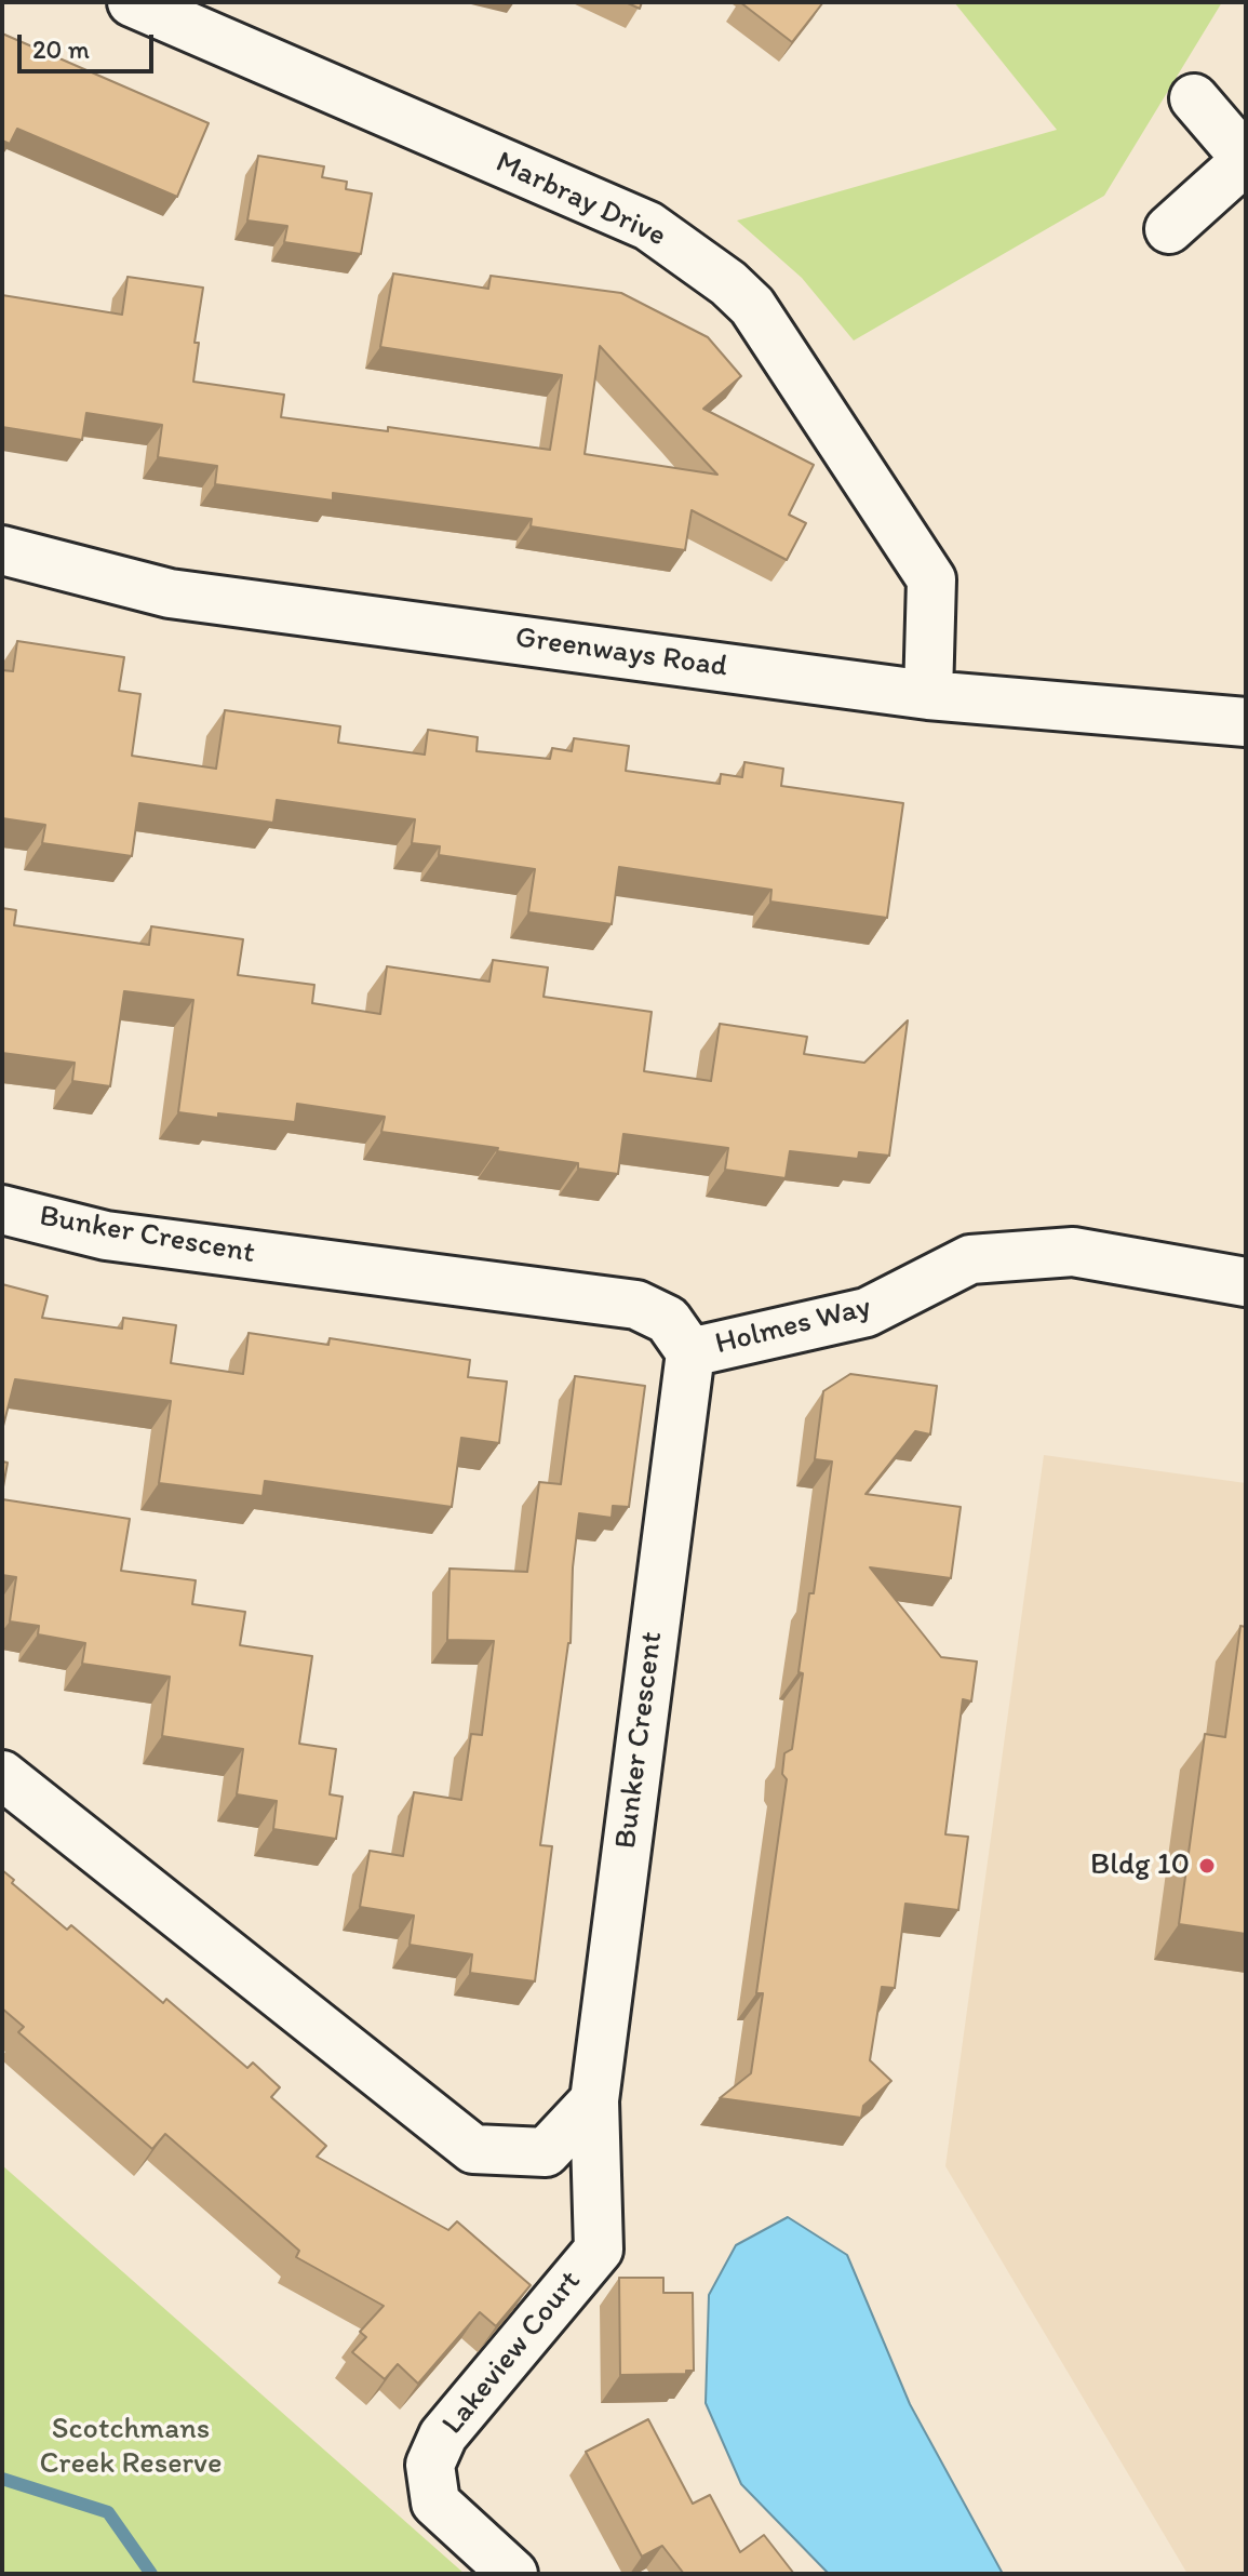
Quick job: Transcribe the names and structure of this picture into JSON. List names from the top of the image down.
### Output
{
  "streets": {
    "street": [
      "Marbray Drive",
      "Greenways Road",
      "Bunker Crescent",
      "Holmes Way",
      "Lakeview Court"
    ]
  },
  "crossings": [
    ["Marbray Drive", "Greenways Road"],
    ["Bunker Crescent", "Holmes Way"],
    ["Bunker Crescent", "Lakeview Court"]
  ],
  "parks": ["Scotchmans Creek Reserve"],
  "places": ["Bldg 10"],
  "scale_bar": "20 m"
}
